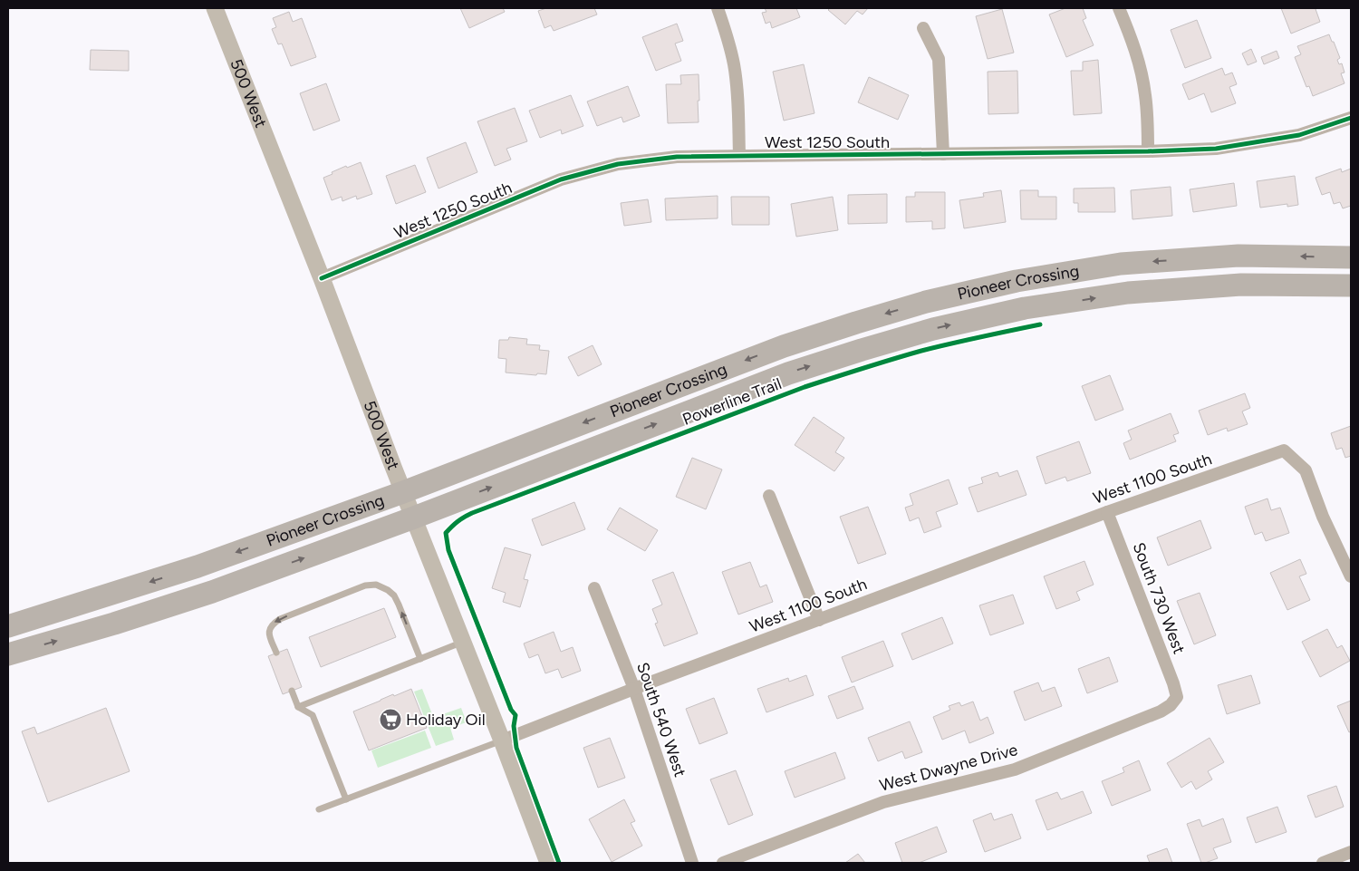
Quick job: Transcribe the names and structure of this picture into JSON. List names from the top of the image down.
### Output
{
  "streets": {
    "highway": ["Pioneer Crossing"],
    "street": [
      "500 West",
      "West 1250 South",
      "West 1100 South",
      "South 730 West",
      "South 540 West",
      "West Dwayne Drive"
    ],
    "cycle path": ["Powerline Trail"]
  },
  "crossings": [
    ["500 West", "West 1250 South"],
    ["500 West", "Pioneer Crossing"],
    ["500 West", "West 1100 South"],
    ["West 1100 South", "South 730 West"],
    ["West 1100 South", "South 540 West"],
    ["South 730 West", "West Dwayne Drive"]
  ],
  "places": {
    "supermarket": ["Holiday Oil"]
  }
}
